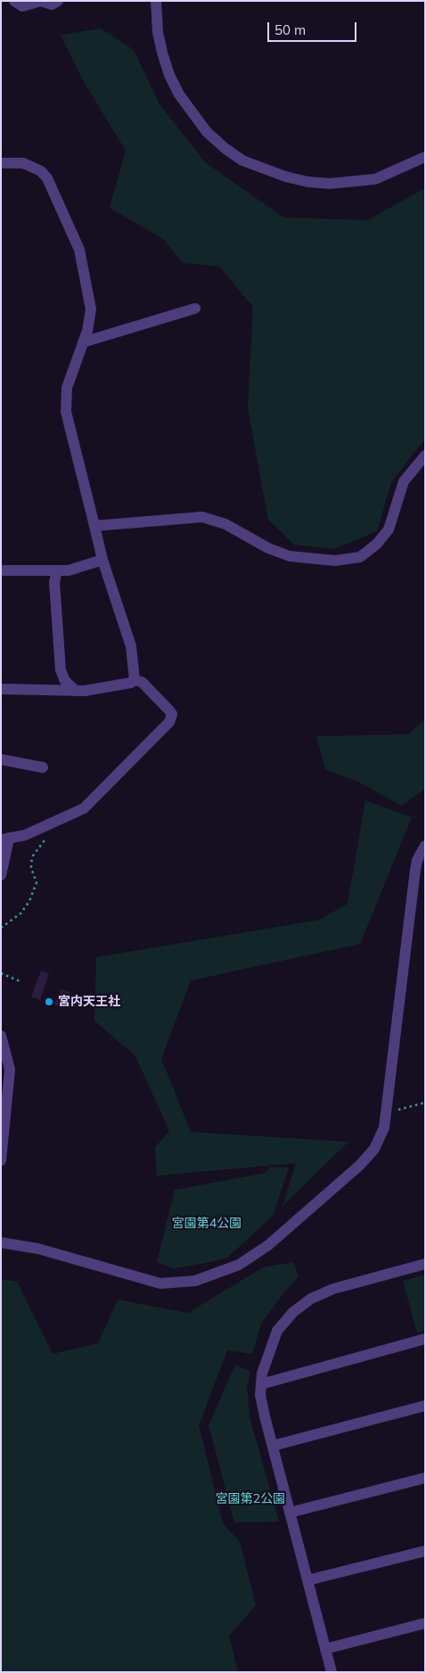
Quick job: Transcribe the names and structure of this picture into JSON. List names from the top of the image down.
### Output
{
  "parks": ["宮園第4公園", "宮園第2公園"],
  "places": ["宮内天王社"],
  "scale_bar": "50 m"
}
